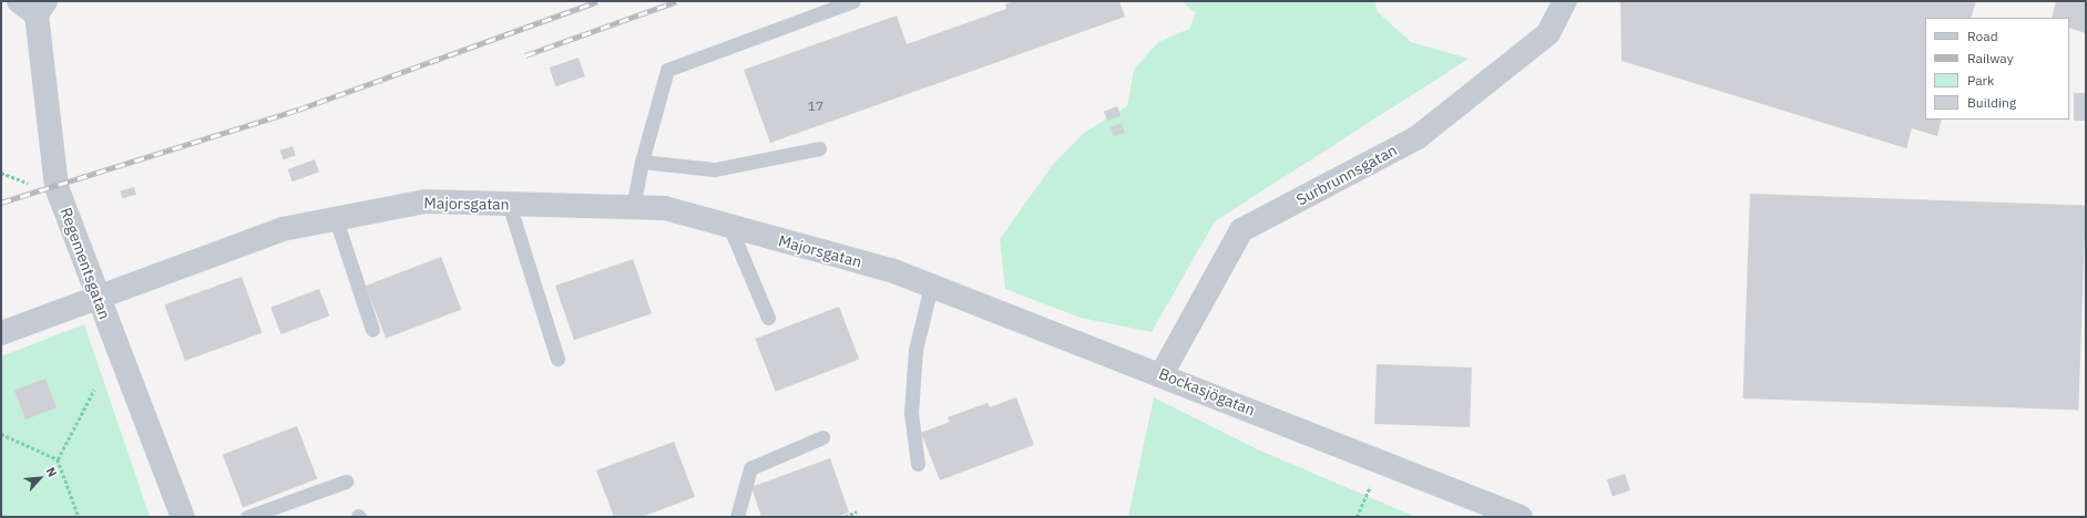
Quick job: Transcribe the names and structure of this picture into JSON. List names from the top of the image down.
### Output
{
  "streets": {
    "street": [
      "Surbrunnsgatan",
      "Majorsgatan",
      "Regementsgatan",
      "Bockasjögatan"
    ]
  },
  "crossings": [
    ["Surbrunnsgatan", "Bockasjögatan"],
    ["Majorsgatan", "Regementsgatan"],
    ["Majorsgatan", "Bockasjögatan"]
  ],
  "house_numbers": ["17"],
  "legend": [
    "Road",
    "Railway",
    "Park",
    "Building"
  ],
  "north": "top right"
}
